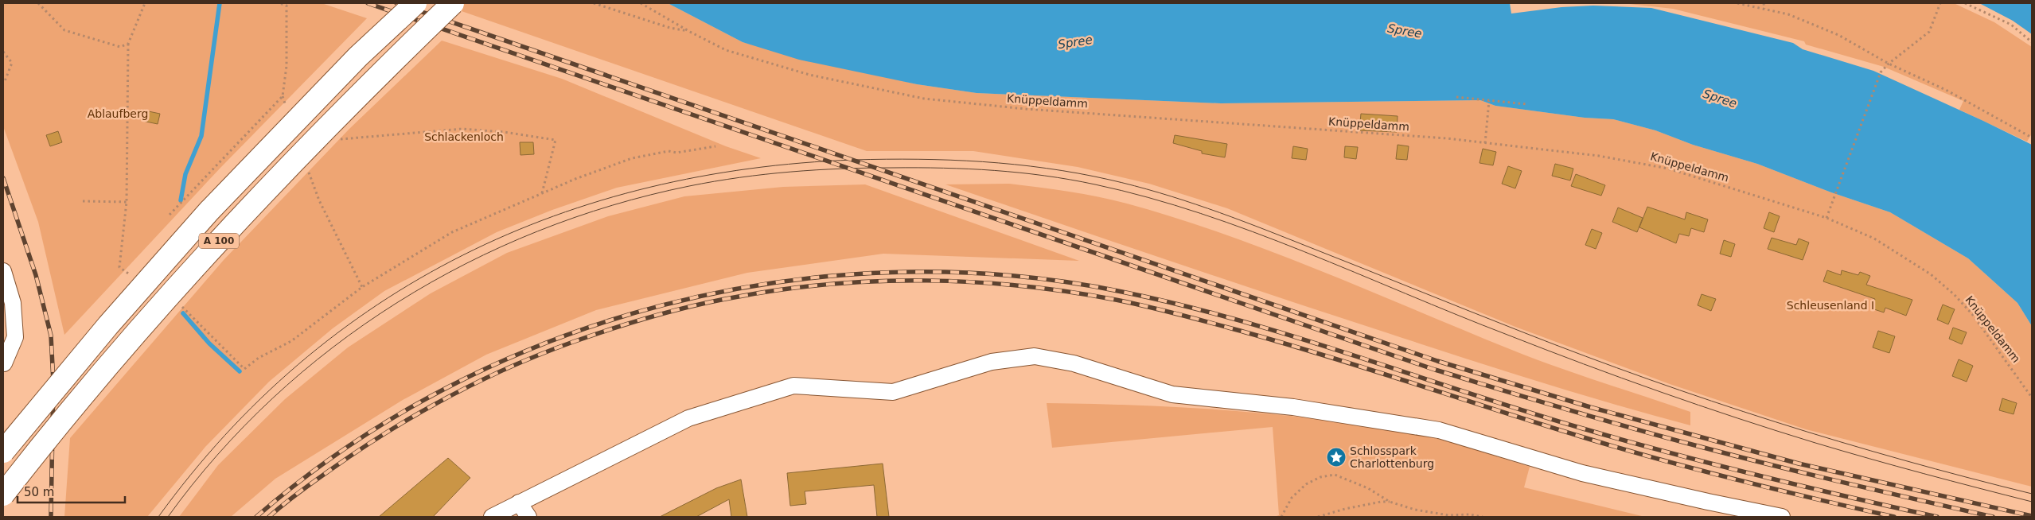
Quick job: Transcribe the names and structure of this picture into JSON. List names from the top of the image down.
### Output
{
  "streets": {
    "highway": ["A 100"],
    "path": ["Knüppeldamm"]
  },
  "water": ["Spree"],
  "parks": ["Ablaufberg", "Schlackenloch", "Schleusenland I"],
  "places": {
    "place": ["Schlosspark Charlottenburg"]
  },
  "scale_bar": "50 m"
}
